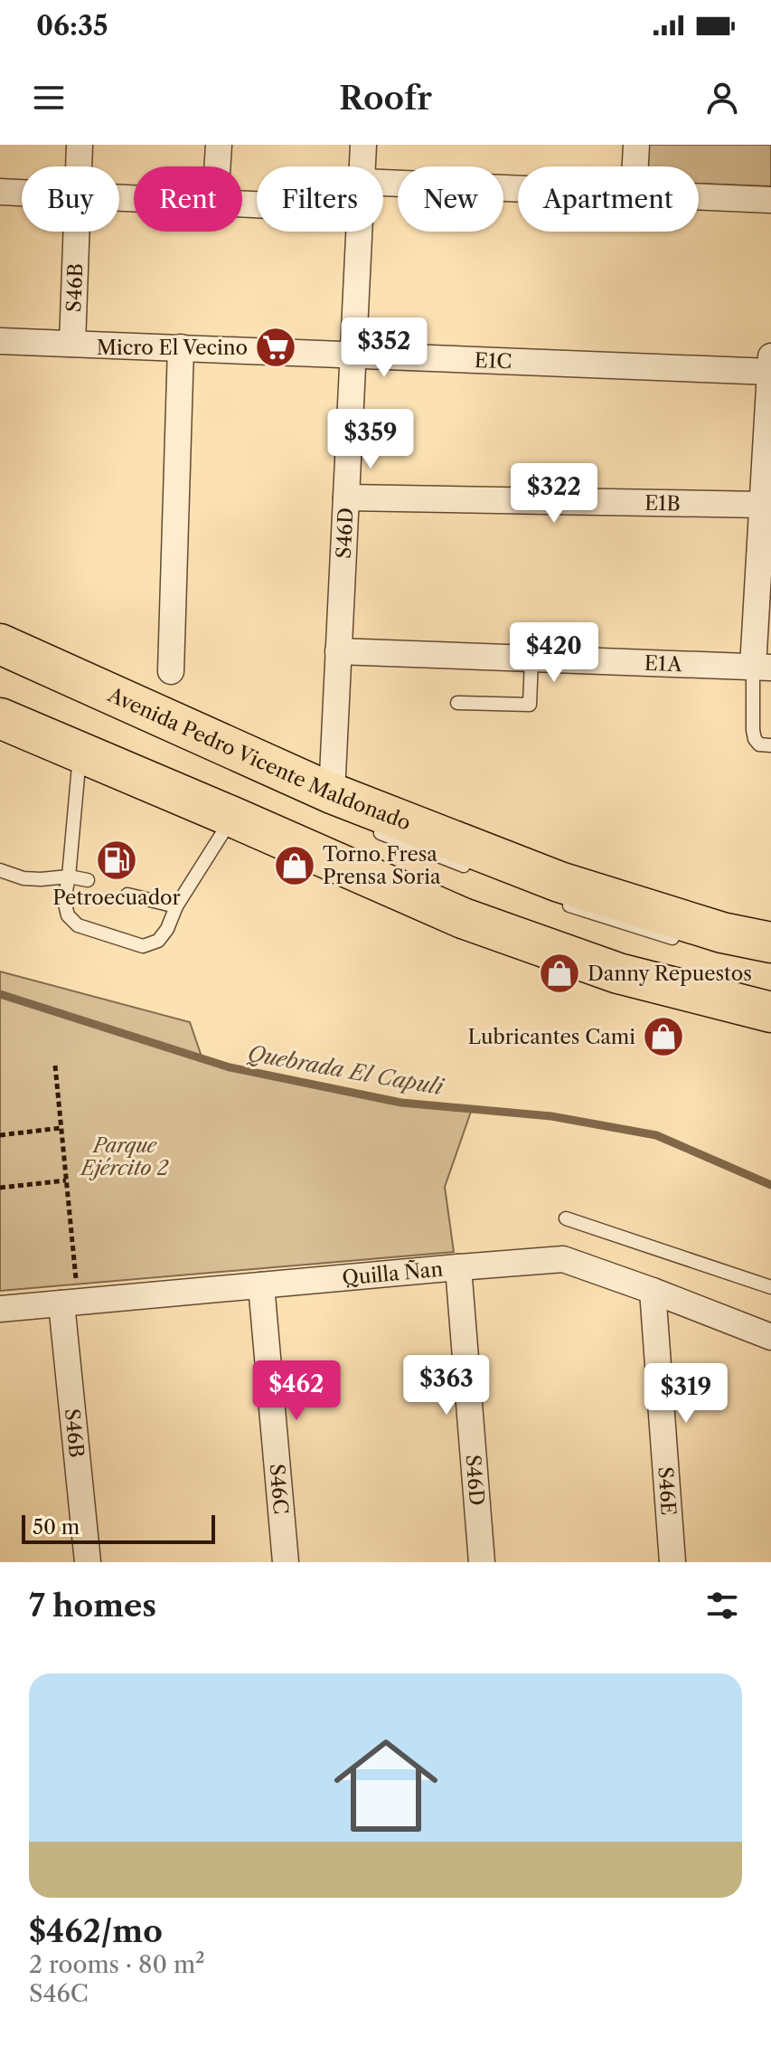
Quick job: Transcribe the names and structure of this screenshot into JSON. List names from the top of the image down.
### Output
{
  "streets": {
    "main road": ["Avenida Pedro Vicente Maldonado"],
    "street": [
      "S46B",
      "E1C",
      "E1B",
      "S46D",
      "E1A",
      "Quilla Ñan",
      "S46C",
      "S46E"
    ]
  },
  "crossings": [
    ["S46B", "E1C"],
    ["S46B", "Quilla Ñan"],
    ["E1C", "S46D"],
    ["E1B", "S46D"],
    ["S46D", "E1A"],
    ["S46D", "Avenida Pedro Vicente Maldonado"],
    ["S46D", "Quilla Ñan"],
    ["Quilla Ñan", "S46C"],
    ["Quilla Ñan", "S46E"]
  ],
  "water": ["Quebrada El Capuli"],
  "parks": ["Parque Ejército 2"],
  "places": {
    "supermarket": ["Micro El Vecino"],
    "fuel station": ["Petroecuador"],
    "shop": ["Torno Fresa Prensa Soria", "Danny Repuestos", "Lubricantes Cami"]
  },
  "scale_bar": "50 m",
  "page": {
    "status": "06:35",
    "header": "Roofr",
    "chip": [
      "Buy",
      "Rent",
      "Filters",
      "New",
      "Apartment"
    ],
    "price": [
      "$352",
      "$359",
      "$322",
      "$420",
      "$363",
      "$462",
      "$319"
    ],
    "scale": "50 m",
    "heading": "7 homes",
    "list": [
      {
        "name": "$462/mo",
        "note": "2 rooms · 80 m² · S46C"
      }
    ]
  }
}
